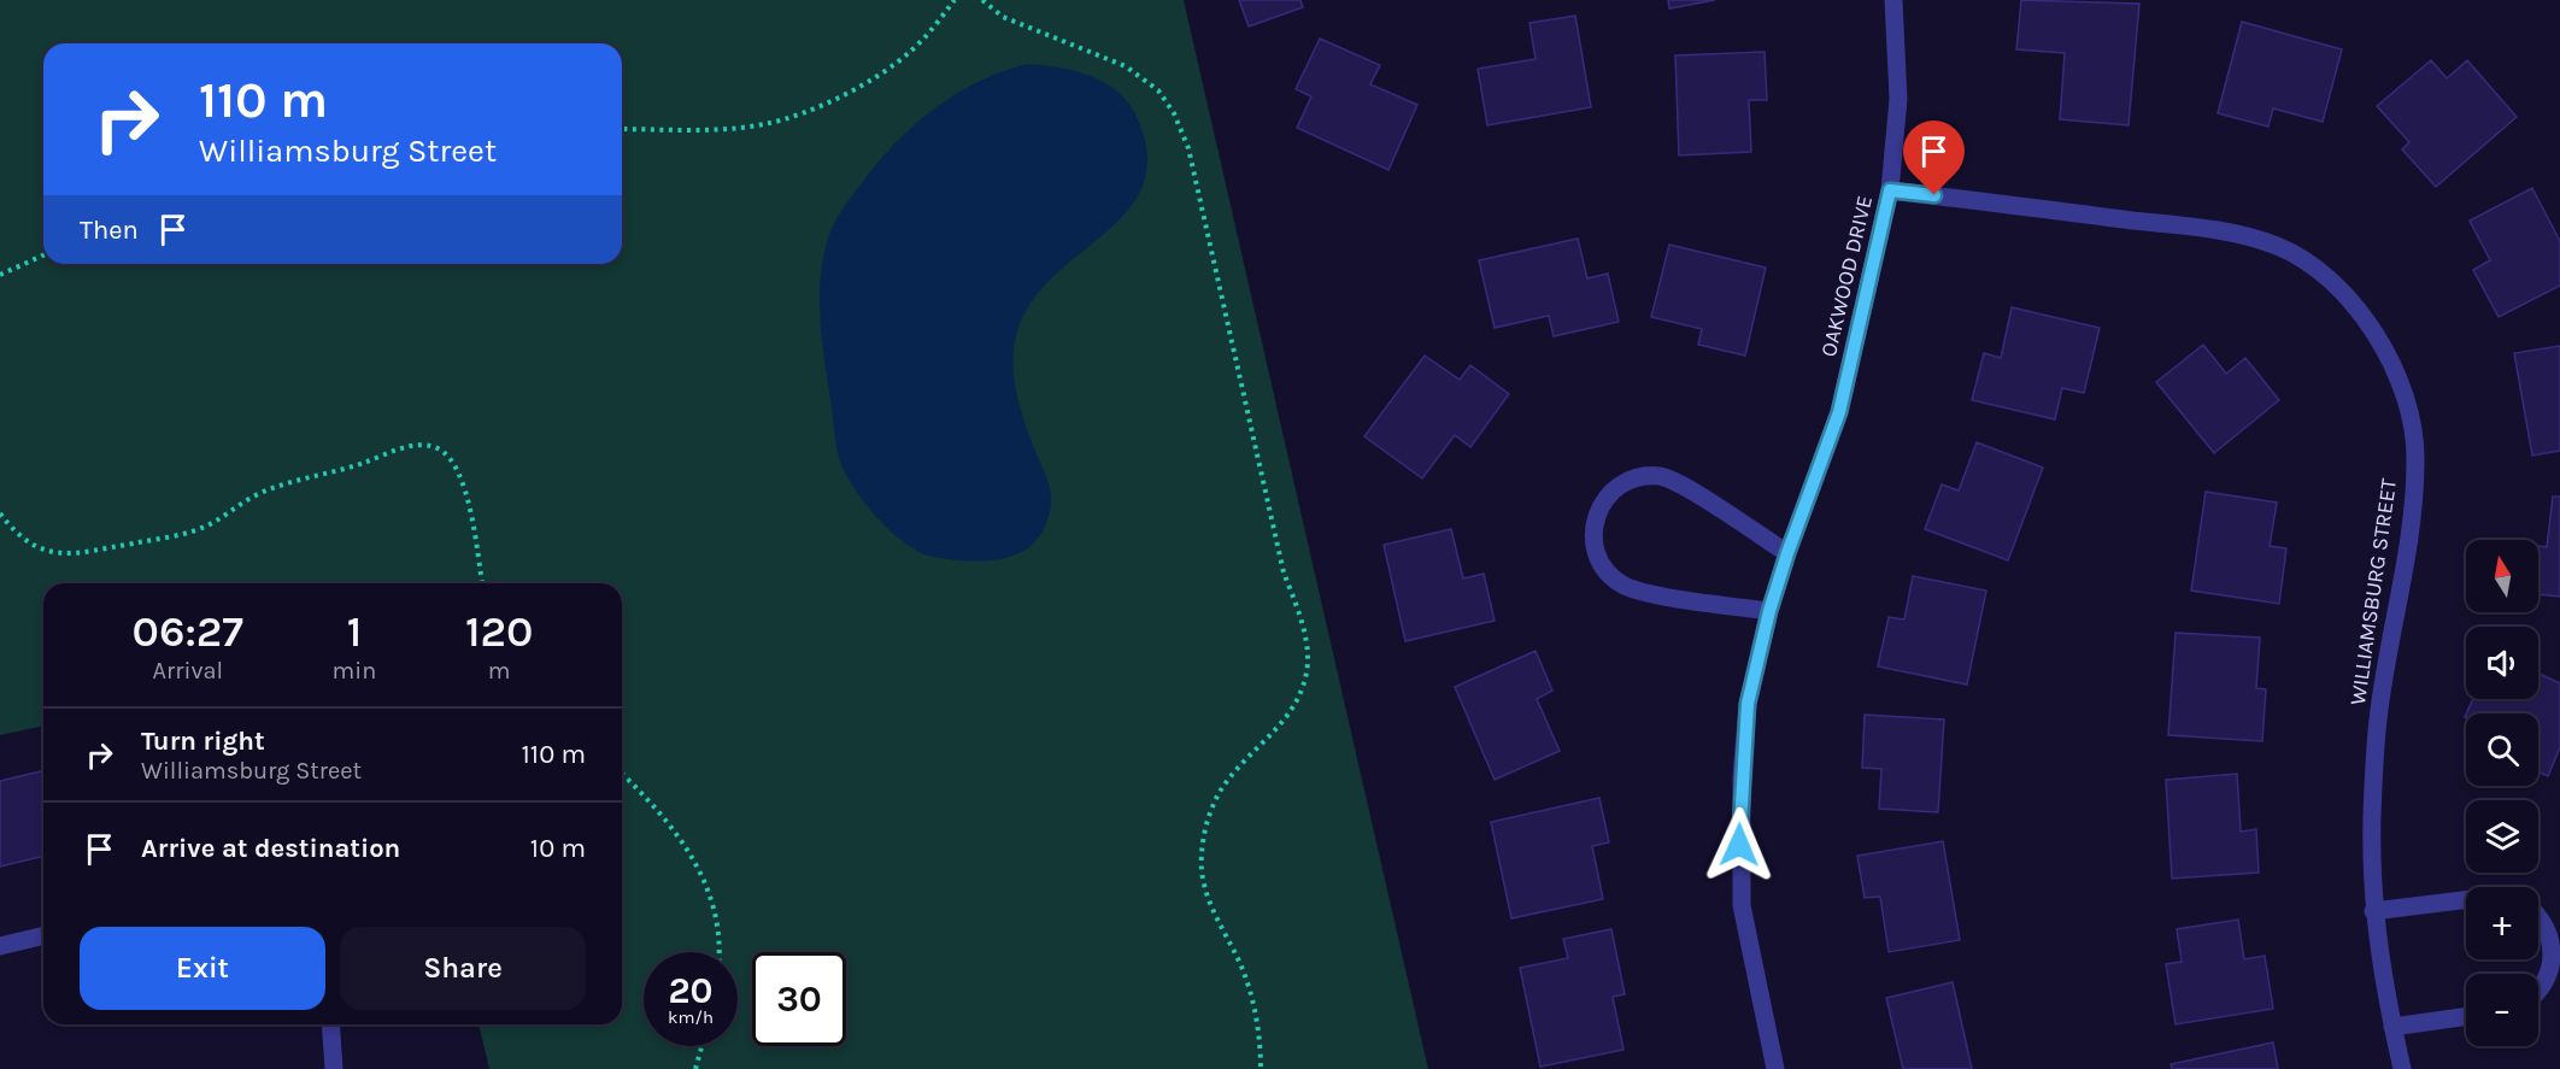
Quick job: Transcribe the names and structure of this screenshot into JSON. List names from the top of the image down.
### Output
{
  "streets": {
    "street": ["OAKWOOD DRIVE", "WILLIAMSBURG STREET"]
  },
  "crossings": [
    ["OAKWOOD DRIVE", "WILLIAMSBURG STREET"]
  ],
  "north": "top",
  "page": {
    "turn": ["110 m", "Williamsburg Street"],
    "then": "Then",
    "map_buttons": ["+", "−"],
    "eta": [
      "06:27",
      "Arrival",
      "1",
      "min",
      "120",
      "m"
    ],
    "list": [
      {
        "name": "Turn right",
        "note": "Williamsburg Street",
        "value": "110 m"
      },
      {
        "name": "Arrive at destination",
        "value": "10 m"
      }
    ],
    "buttons": ["Exit", "Share"],
    "speed": "20 km/h",
    "limit": "30"
  }
}
